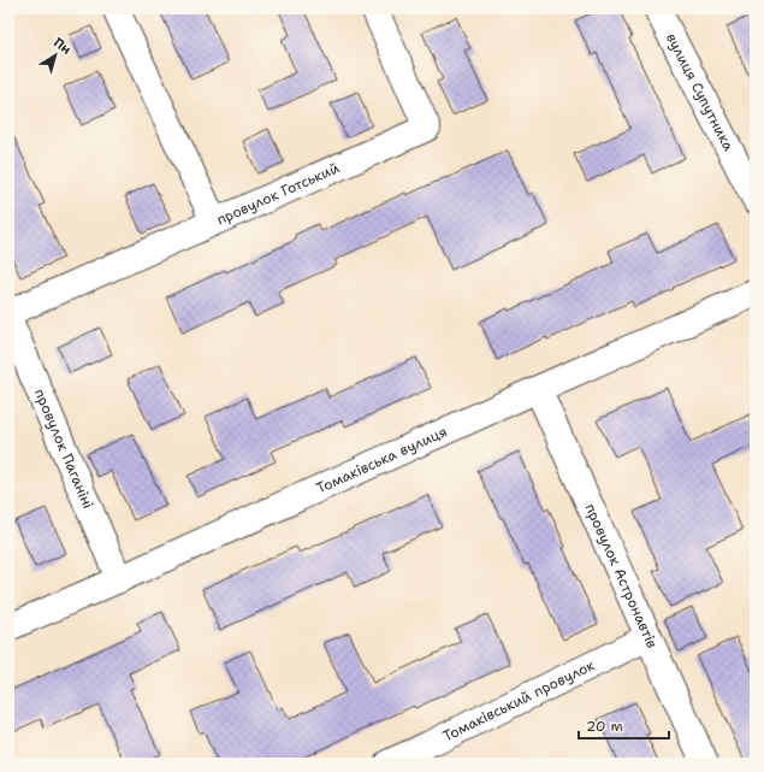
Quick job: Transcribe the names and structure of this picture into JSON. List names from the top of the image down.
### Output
{
  "streets": {
    "street": [
      "вулиця Супутника",
      "провулок Готський",
      "провулок Паганіні",
      "Томаківська вулиця",
      "провулок Астронавтів",
      "Томаківський провулок"
    ]
  },
  "crossings": [
    ["провулок Паганіні", "Томаківська вулиця"],
    ["Томаківська вулиця", "провулок Астронавтів"],
    ["провулок Астронавтів", "Томаківський провулок"]
  ],
  "scale_bar": "20 m",
  "north": "top right"
}
